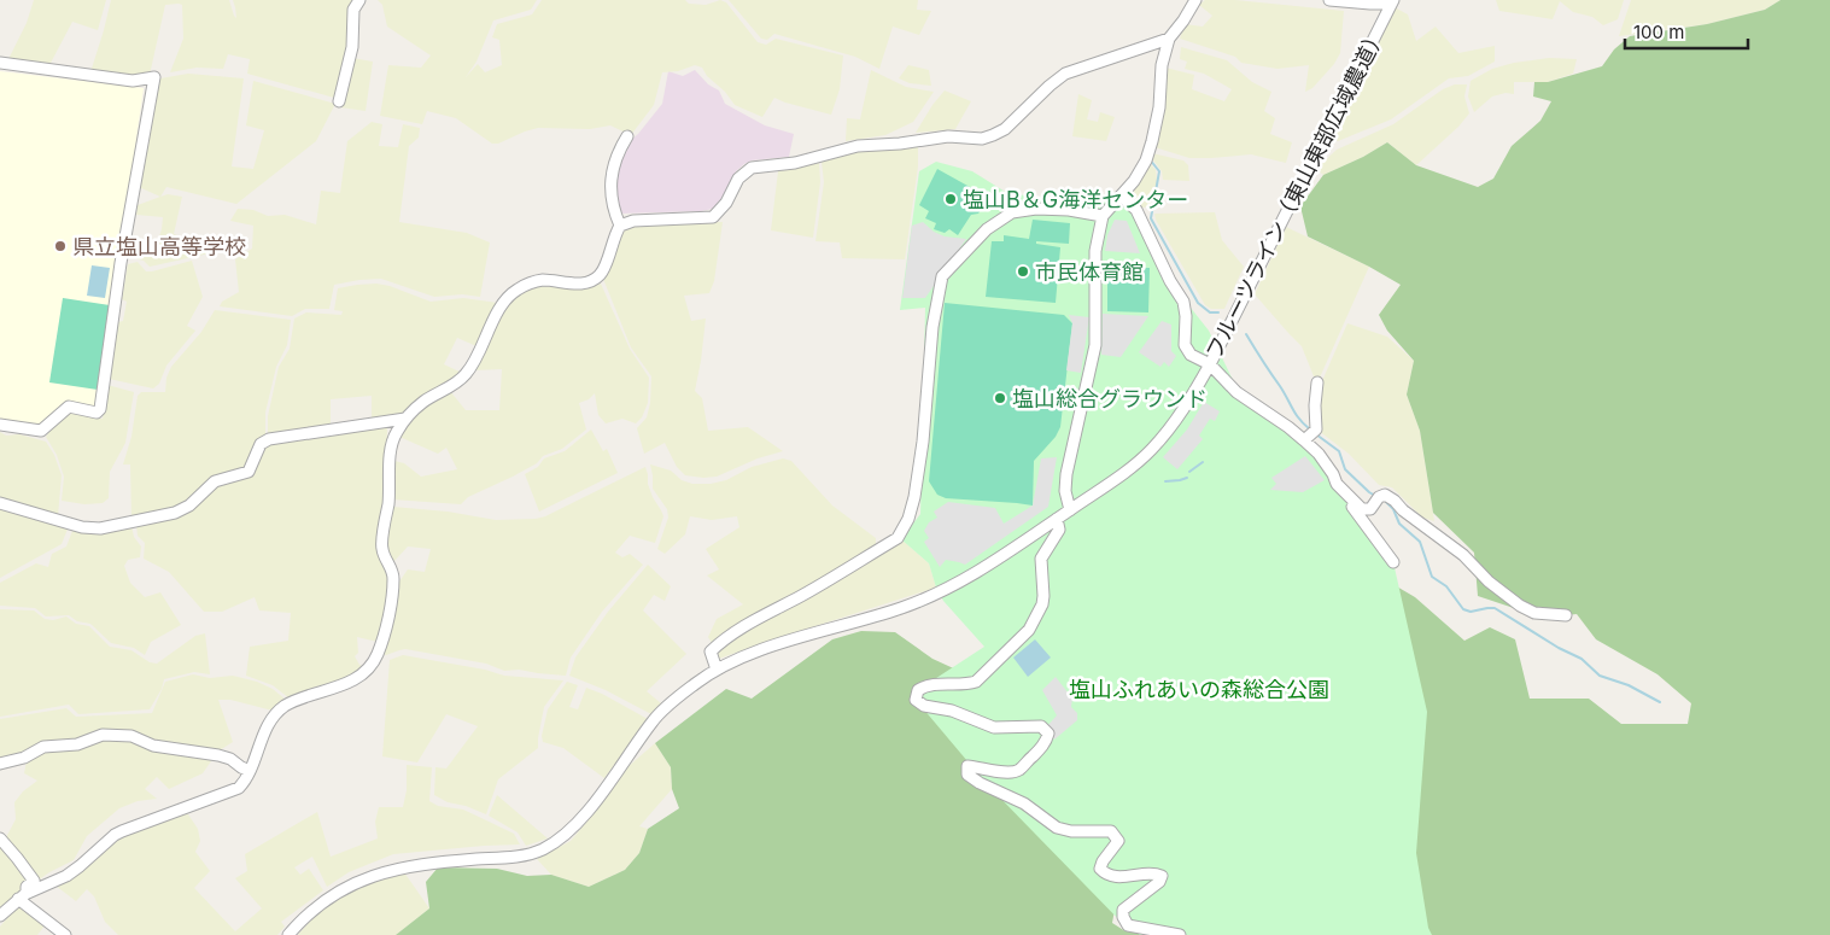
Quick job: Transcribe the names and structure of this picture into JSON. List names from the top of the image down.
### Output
{
  "streets": {
    "street": ["フルーツライン（東山東部広域農道）"]
  },
  "parks": ["塩山ふれあいの森総合公園"],
  "places": [
    "塩山B＆G海洋センター",
    "県立塩山高等学校",
    "市民体育館",
    "塩山総合グラウンド"
  ],
  "scale_bar": "100 m"
}
